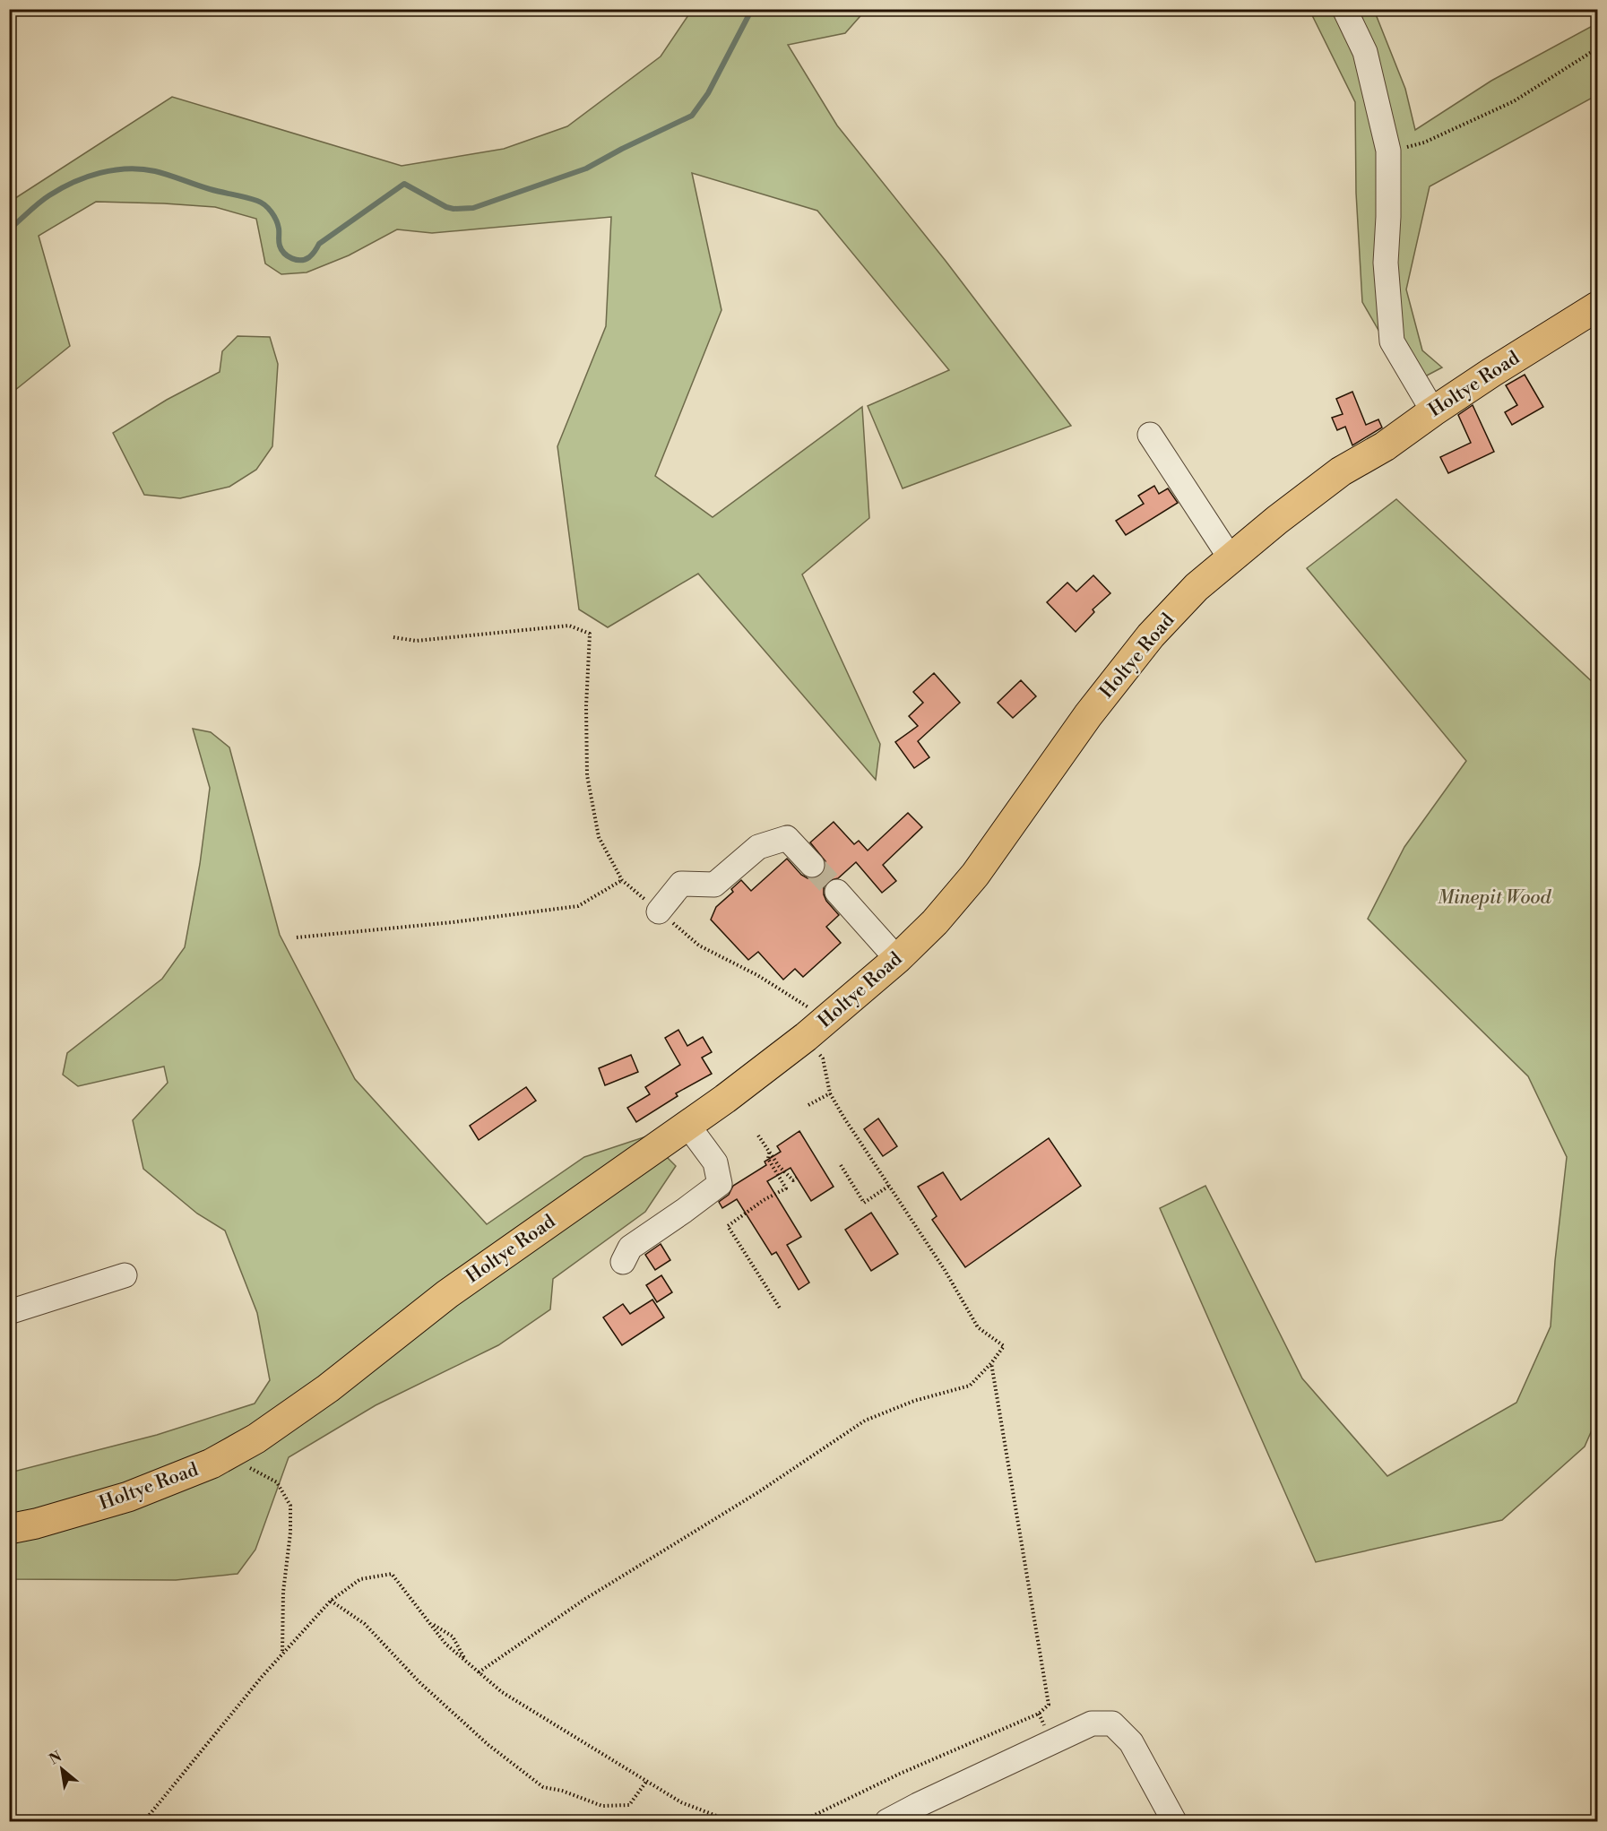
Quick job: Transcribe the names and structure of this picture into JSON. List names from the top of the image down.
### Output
{
  "streets": {
    "main road": ["Holtye Road"]
  },
  "parks": ["Minepit Wood"],
  "north": "top left"
}
